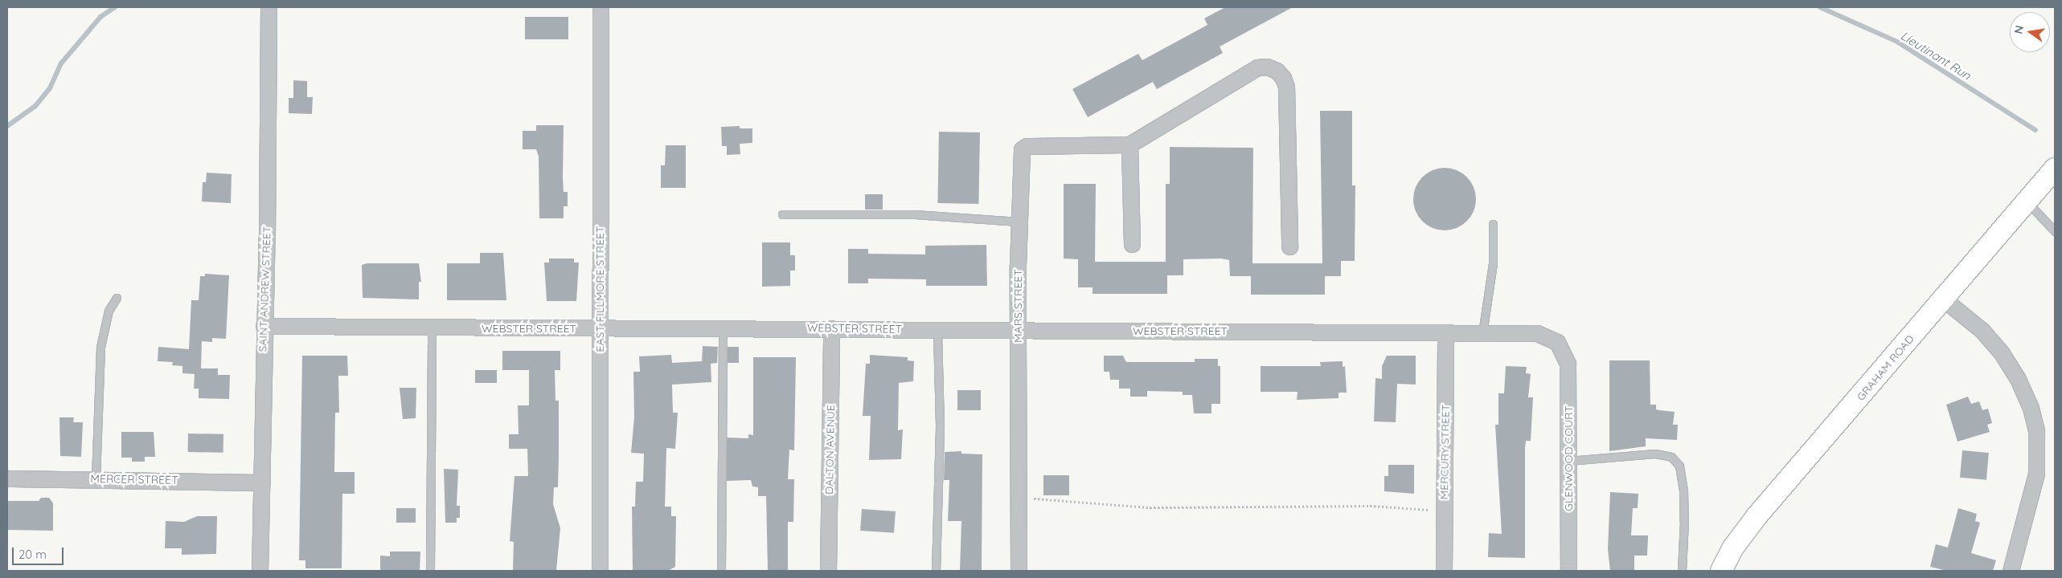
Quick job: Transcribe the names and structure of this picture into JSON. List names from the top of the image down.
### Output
{
  "streets": {
    "main road": ["GRAHAM ROAD"],
    "street": [
      "SAINT ANDREW STREET",
      "EAST FILLMORE STREET",
      "MARS STREET",
      "WEBSTER STREET",
      "DALTON AVENUE",
      "MERCURY STREET",
      "GLENWOOD COURT",
      "MERCER STREET"
    ]
  },
  "crossings": [
    ["SAINT ANDREW STREET", "WEBSTER STREET"],
    ["SAINT ANDREW STREET", "MERCER STREET"],
    ["EAST FILLMORE STREET", "WEBSTER STREET"],
    ["MARS STREET", "WEBSTER STREET"],
    ["WEBSTER STREET", "DALTON AVENUE"],
    ["WEBSTER STREET", "MERCURY STREET"],
    ["WEBSTER STREET", "GLENWOOD COURT"]
  ],
  "water": ["Lieutinant Run"],
  "scale_bar": "20 m",
  "north": "left"
}
